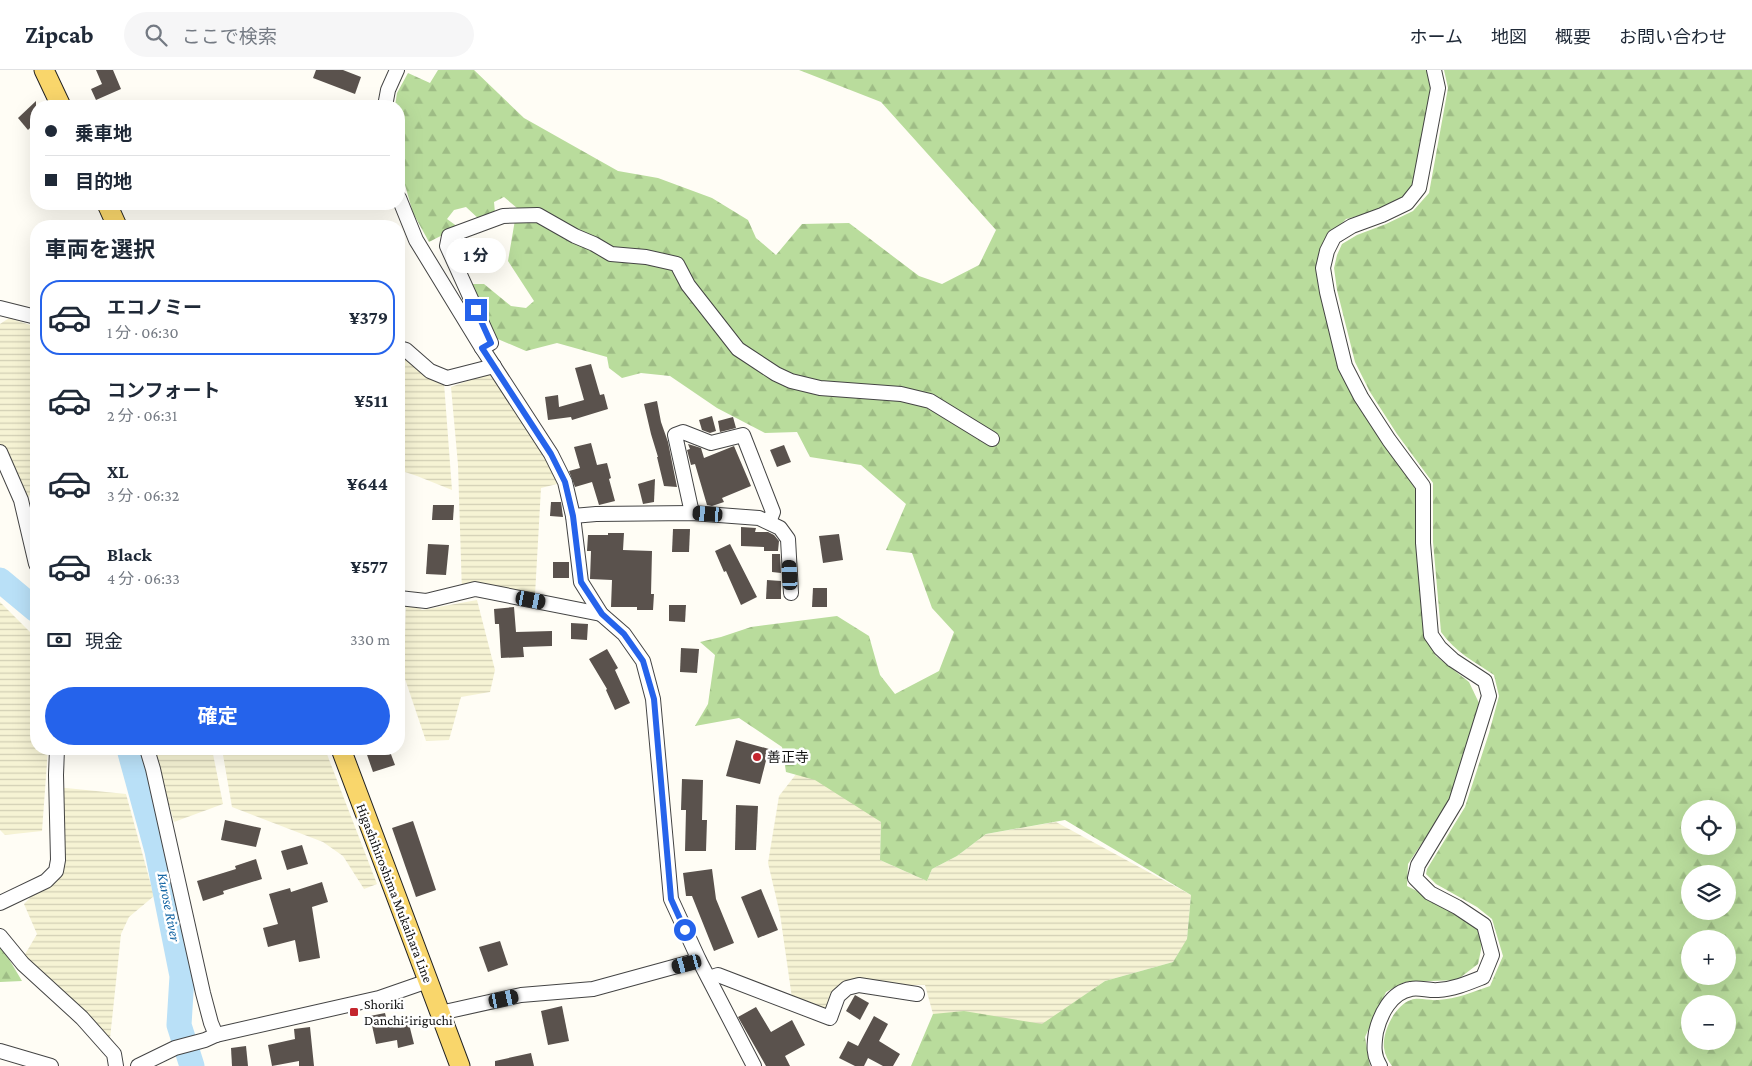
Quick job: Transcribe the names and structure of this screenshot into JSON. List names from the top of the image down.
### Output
{
  "streets": {
    "main road": ["Higashihiroshima Mukaihara Line"]
  },
  "water": ["Kurose River"],
  "places": {
    "other": ["善正寺"],
    "transit": ["Shoriki Danchi-iriguchi"]
  },
  "page": {
    "header": "Zipcab",
    "search": "ここで検索",
    "nav": [
      "ホーム",
      "地図",
      "概要",
      "お問い合わせ"
    ],
    "banner": ["乗車地", "目的地"],
    "heading": "車両を選択",
    "bubble": "1 分",
    "list": [
      {
        "name": "エコノミー",
        "note": "1 分 · 06:30",
        "value": "¥379"
      },
      {
        "name": "コンフォート",
        "note": "2 分 · 06:31",
        "value": "¥511"
      },
      {
        "name": "XL",
        "note": "3 分 · 06:32",
        "value": "¥644"
      },
      {
        "name": "Black",
        "note": "4 分 · 06:33",
        "value": "¥577"
      }
    ],
    "pay": ["現金", "330 m"],
    "buttons": "確定",
    "map_buttons": ["+", "−"]
  }
}
